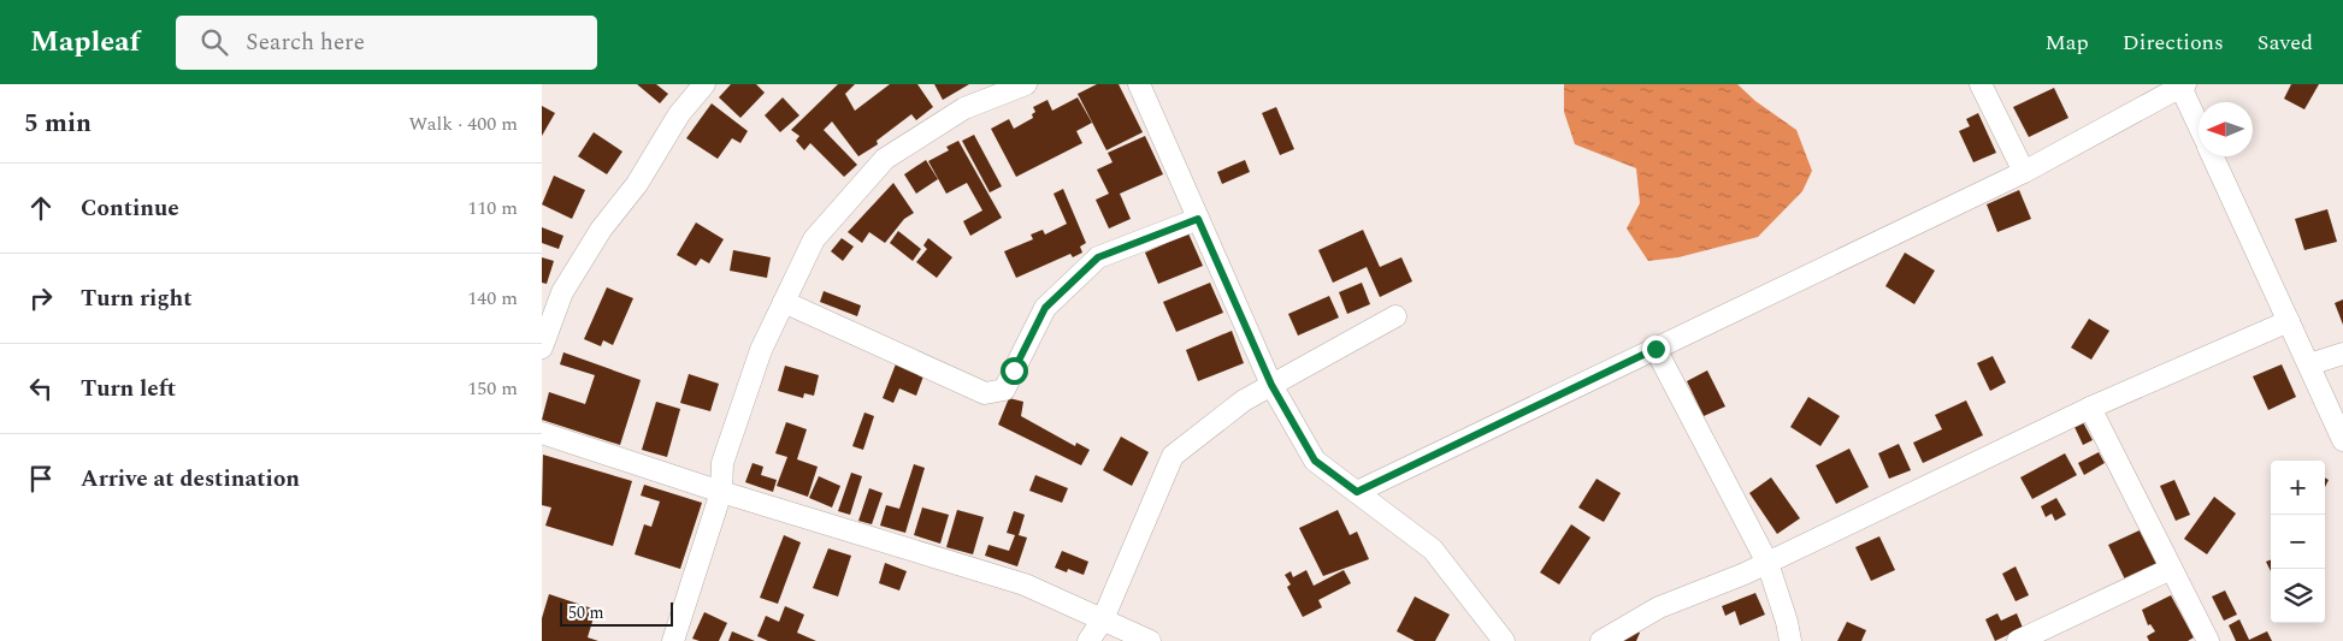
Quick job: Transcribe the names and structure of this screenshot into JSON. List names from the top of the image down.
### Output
{
  "scale_bar": "50 m",
  "north": "left",
  "page": {
    "header": "Mapleaf",
    "search": "Search here",
    "nav": ["Map", "Directions", "Saved"],
    "heading": ["5 min", "Walk · 400 m"],
    "list": [
      ["Continue", "110 m"],
      ["Turn right", "140 m"],
      ["Turn left", "150 m"],
      "Arrive at destination"
    ],
    "map_buttons": ["+", "−"],
    "scale": "50 m"
  }
}
